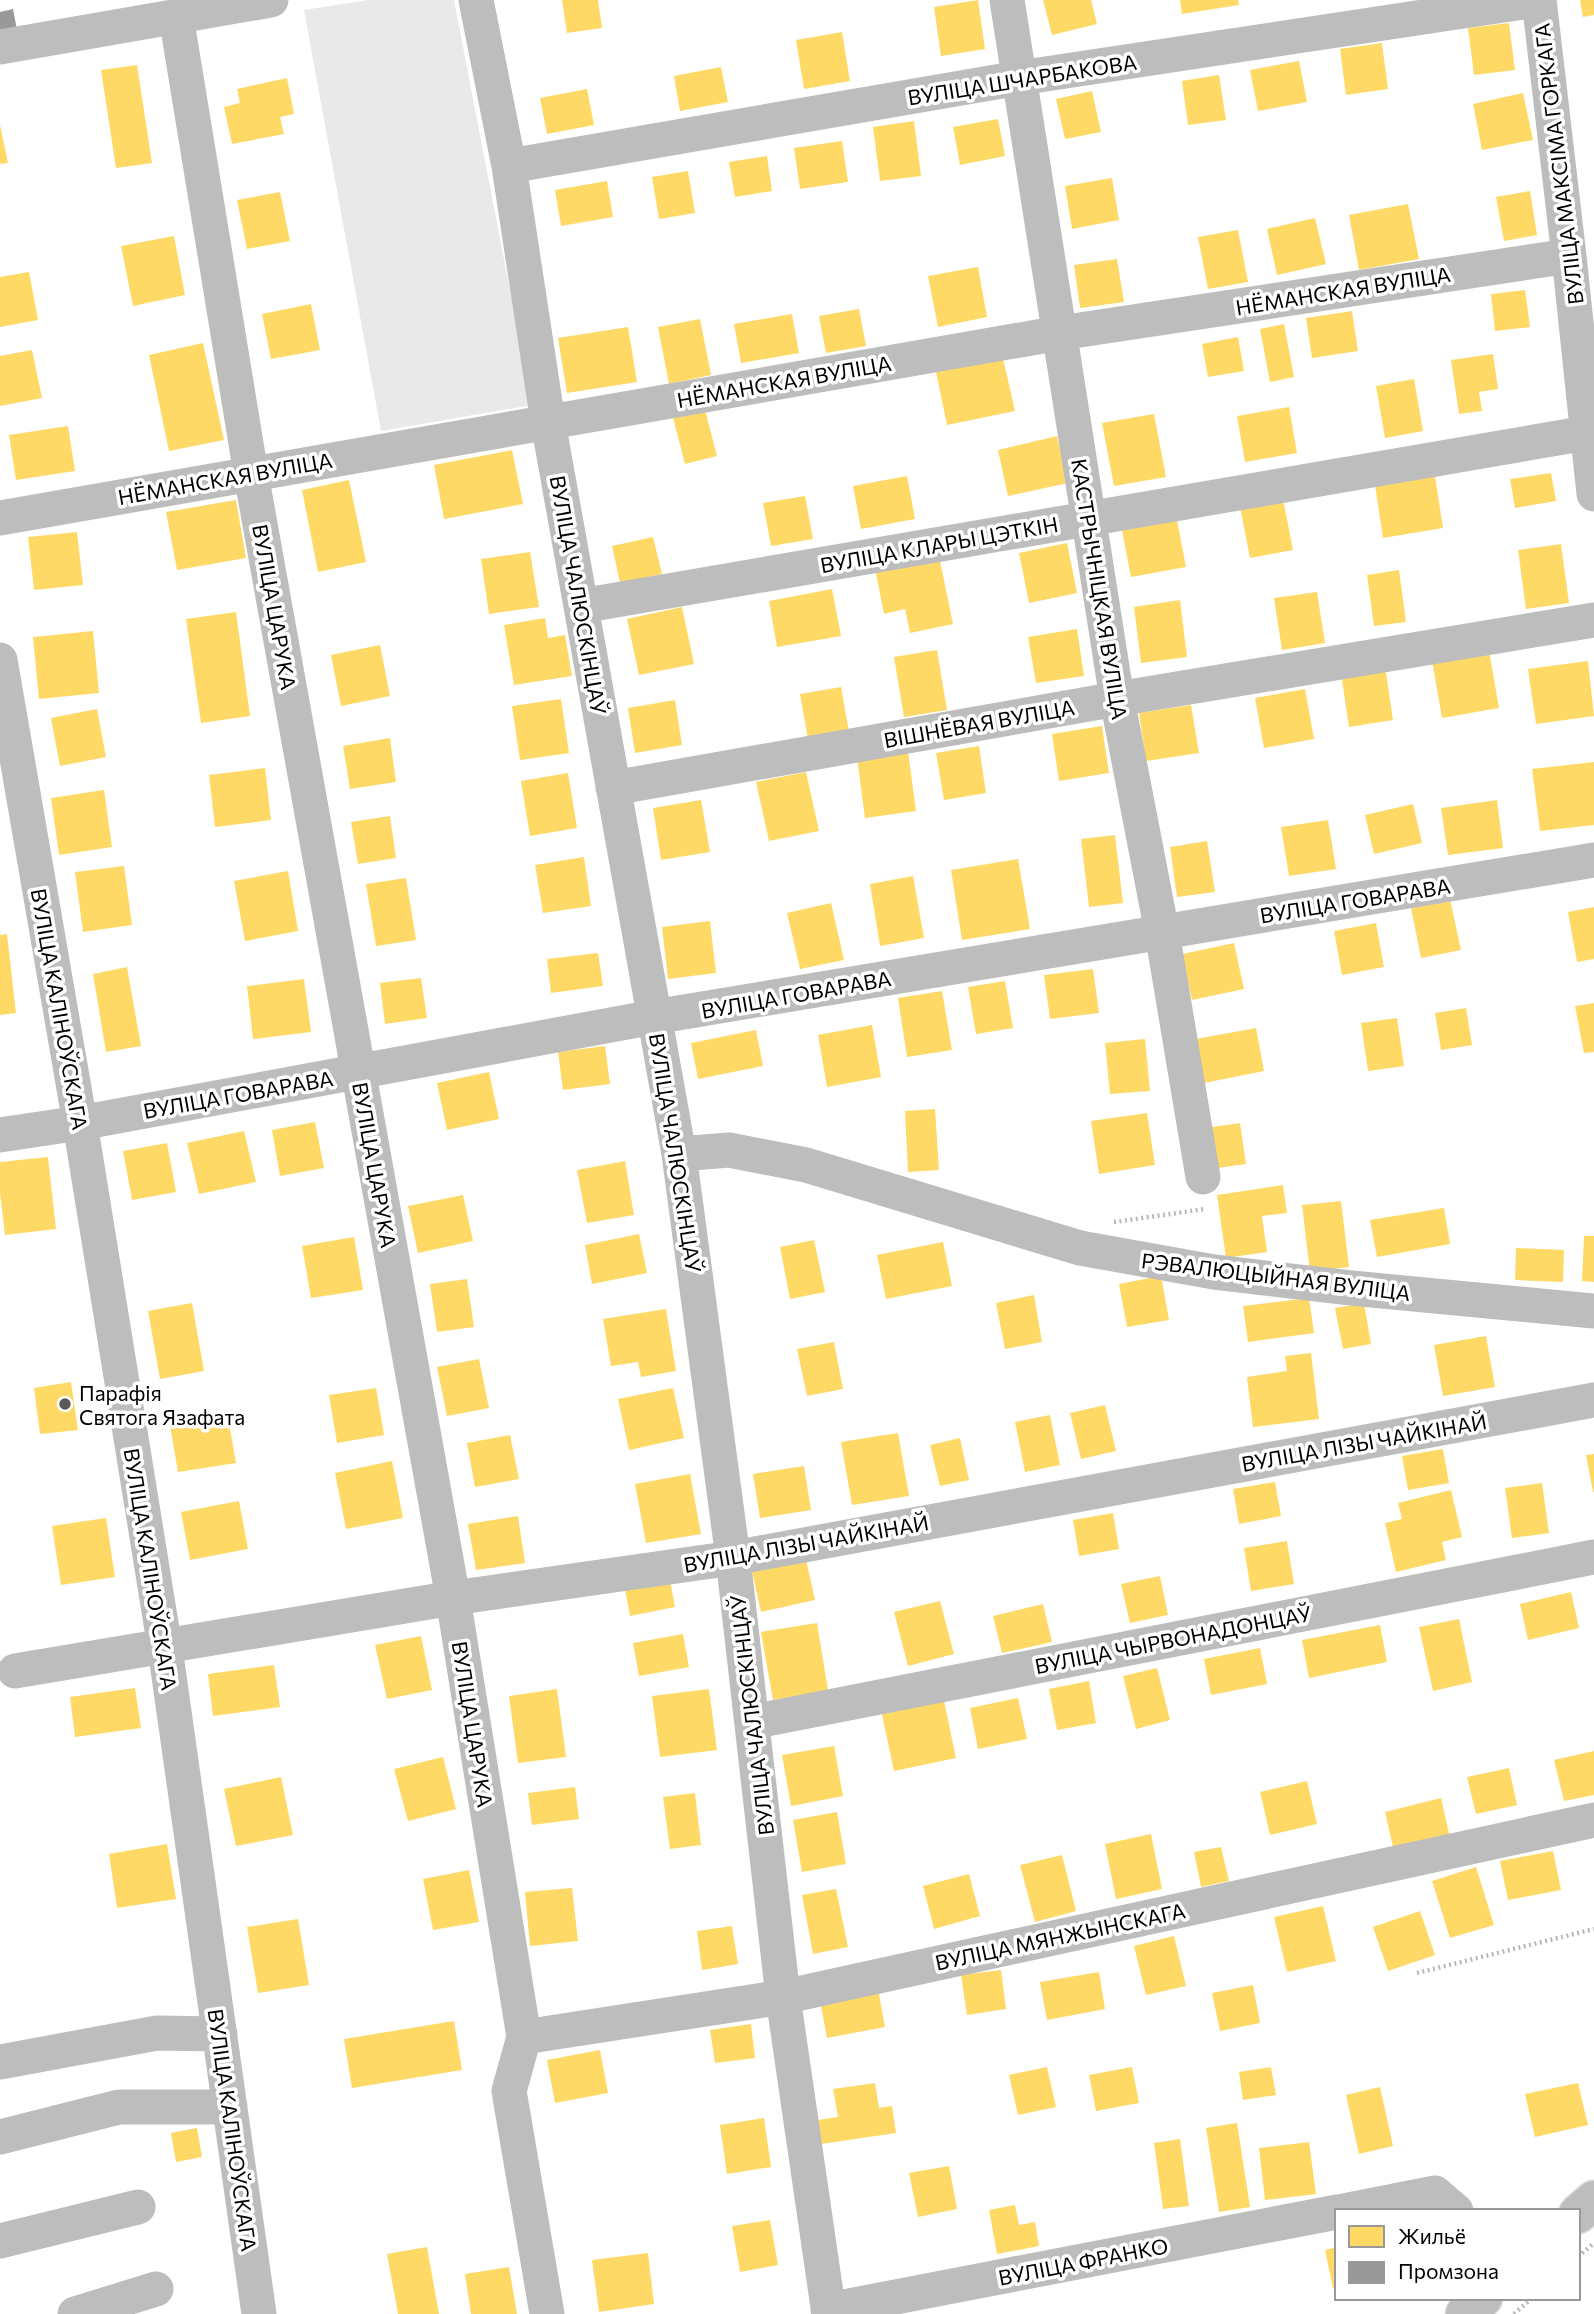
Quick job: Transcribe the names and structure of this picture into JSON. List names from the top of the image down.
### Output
{
  "streets": {
    "street": [
      "ВУЛІЦА ШЧАРБАКОВА",
      "ВУЛІЦА МАКСІМА ГОРКАГА",
      "НЁМАНСКАЯ ВУЛІЦА",
      "ВУЛІЦА КЛАРЫ ЦЭТКІН",
      "КАСТРЫЧНІЦКАЯ ВУЛІЦА",
      "ВУЛІЦА ЧАЛЮСКІНЦАЎ",
      "ВУЛІЦА ЦАРУКА",
      "ВІШНЁВАЯ ВУЛІЦА",
      "ВУЛІЦА ГОВАРАВА",
      "ВУЛІЦА КАЛІНОЎСКАГА",
      "РЭВАЛЮЦЫЙНАЯ ВУЛІЦА",
      "ВУЛІЦА ЛІЗЫ ЧАЙКІНАЙ",
      "ВУЛІЦА ЧЫРВОНАДОНЦАЎ",
      "ВУЛІЦА МЯНЖЫНСКАГА",
      "ВУЛІЦА ФРАНКО"
    ]
  },
  "crossings": [
    ["ВУЛІЦА ШЧАРБАКОВА", "ВУЛІЦА МАКСІМА ГОРКАГА"],
    ["ВУЛІЦА ШЧАРБАКОВА", "КАСТРЫЧНІЦКАЯ ВУЛІЦА"],
    ["ВУЛІЦА ШЧАРБАКОВА", "ВУЛІЦА ЧАЛЮСКІНЦАЎ"],
    ["ВУЛІЦА МАКСІМА ГОРКАГА", "НЁМАНСКАЯ ВУЛІЦА"],
    ["ВУЛІЦА МАКСІМА ГОРКАГА", "ВУЛІЦА КЛАРЫ ЦЭТКІН"],
    ["НЁМАНСКАЯ ВУЛІЦА", "КАСТРЫЧНІЦКАЯ ВУЛІЦА"],
    ["НЁМАНСКАЯ ВУЛІЦА", "ВУЛІЦА ЧАЛЮСКІНЦАЎ"],
    ["НЁМАНСКАЯ ВУЛІЦА", "ВУЛІЦА ЦАРУКА"],
    ["ВУЛІЦА КЛАРЫ ЦЭТКІН", "КАСТРЫЧНІЦКАЯ ВУЛІЦА"],
    ["ВУЛІЦА КЛАРЫ ЦЭТКІН", "ВУЛІЦА ЧАЛЮСКІНЦАЎ"],
    ["КАСТРЫЧНІЦКАЯ ВУЛІЦА", "ВІШНЁВАЯ ВУЛІЦА"],
    ["КАСТРЫЧНІЦКАЯ ВУЛІЦА", "ВУЛІЦА ГОВАРАВА"],
    ["ВУЛІЦА ЧАЛЮСКІНЦАЎ", "ВІШНЁВАЯ ВУЛІЦА"],
    ["ВУЛІЦА ЧАЛЮСКІНЦАЎ", "ВУЛІЦА ГОВАРАВА"],
    ["ВУЛІЦА ЧАЛЮСКІНЦАЎ", "РЭВАЛЮЦЫЙНАЯ ВУЛІЦА"],
    ["ВУЛІЦА ЧАЛЮСКІНЦАЎ", "ВУЛІЦА ЛІЗЫ ЧАЙКІНАЙ"],
    ["ВУЛІЦА ЧАЛЮСКІНЦАЎ", "ВУЛІЦА ЧЫРВОНАДОНЦАЎ"],
    ["ВУЛІЦА ЧАЛЮСКІНЦАЎ", "ВУЛІЦА МЯНЖЫНСКАГА"],
    ["ВУЛІЦА ЧАЛЮСКІНЦАЎ", "ВУЛІЦА ФРАНКО"],
    ["ВУЛІЦА ЦАРУКА", "ВУЛІЦА ГОВАРАВА"],
    ["ВУЛІЦА ЦАРУКА", "ВУЛІЦА ЛІЗЫ ЧАЙКІНАЙ"],
    ["ВУЛІЦА ЦАРУКА", "ВУЛІЦА МЯНЖЫНСКАГА"],
    ["ВУЛІЦА ГОВАРАВА", "ВУЛІЦА КАЛІНОЎСКАГА"],
    ["ВУЛІЦА КАЛІНОЎСКАГА", "ВУЛІЦА ЛІЗЫ ЧАЙКІНАЙ"]
  ],
  "places": ["Парафія Святога Язафата"],
  "legend": ["Жильё", "Промзона"]
}
